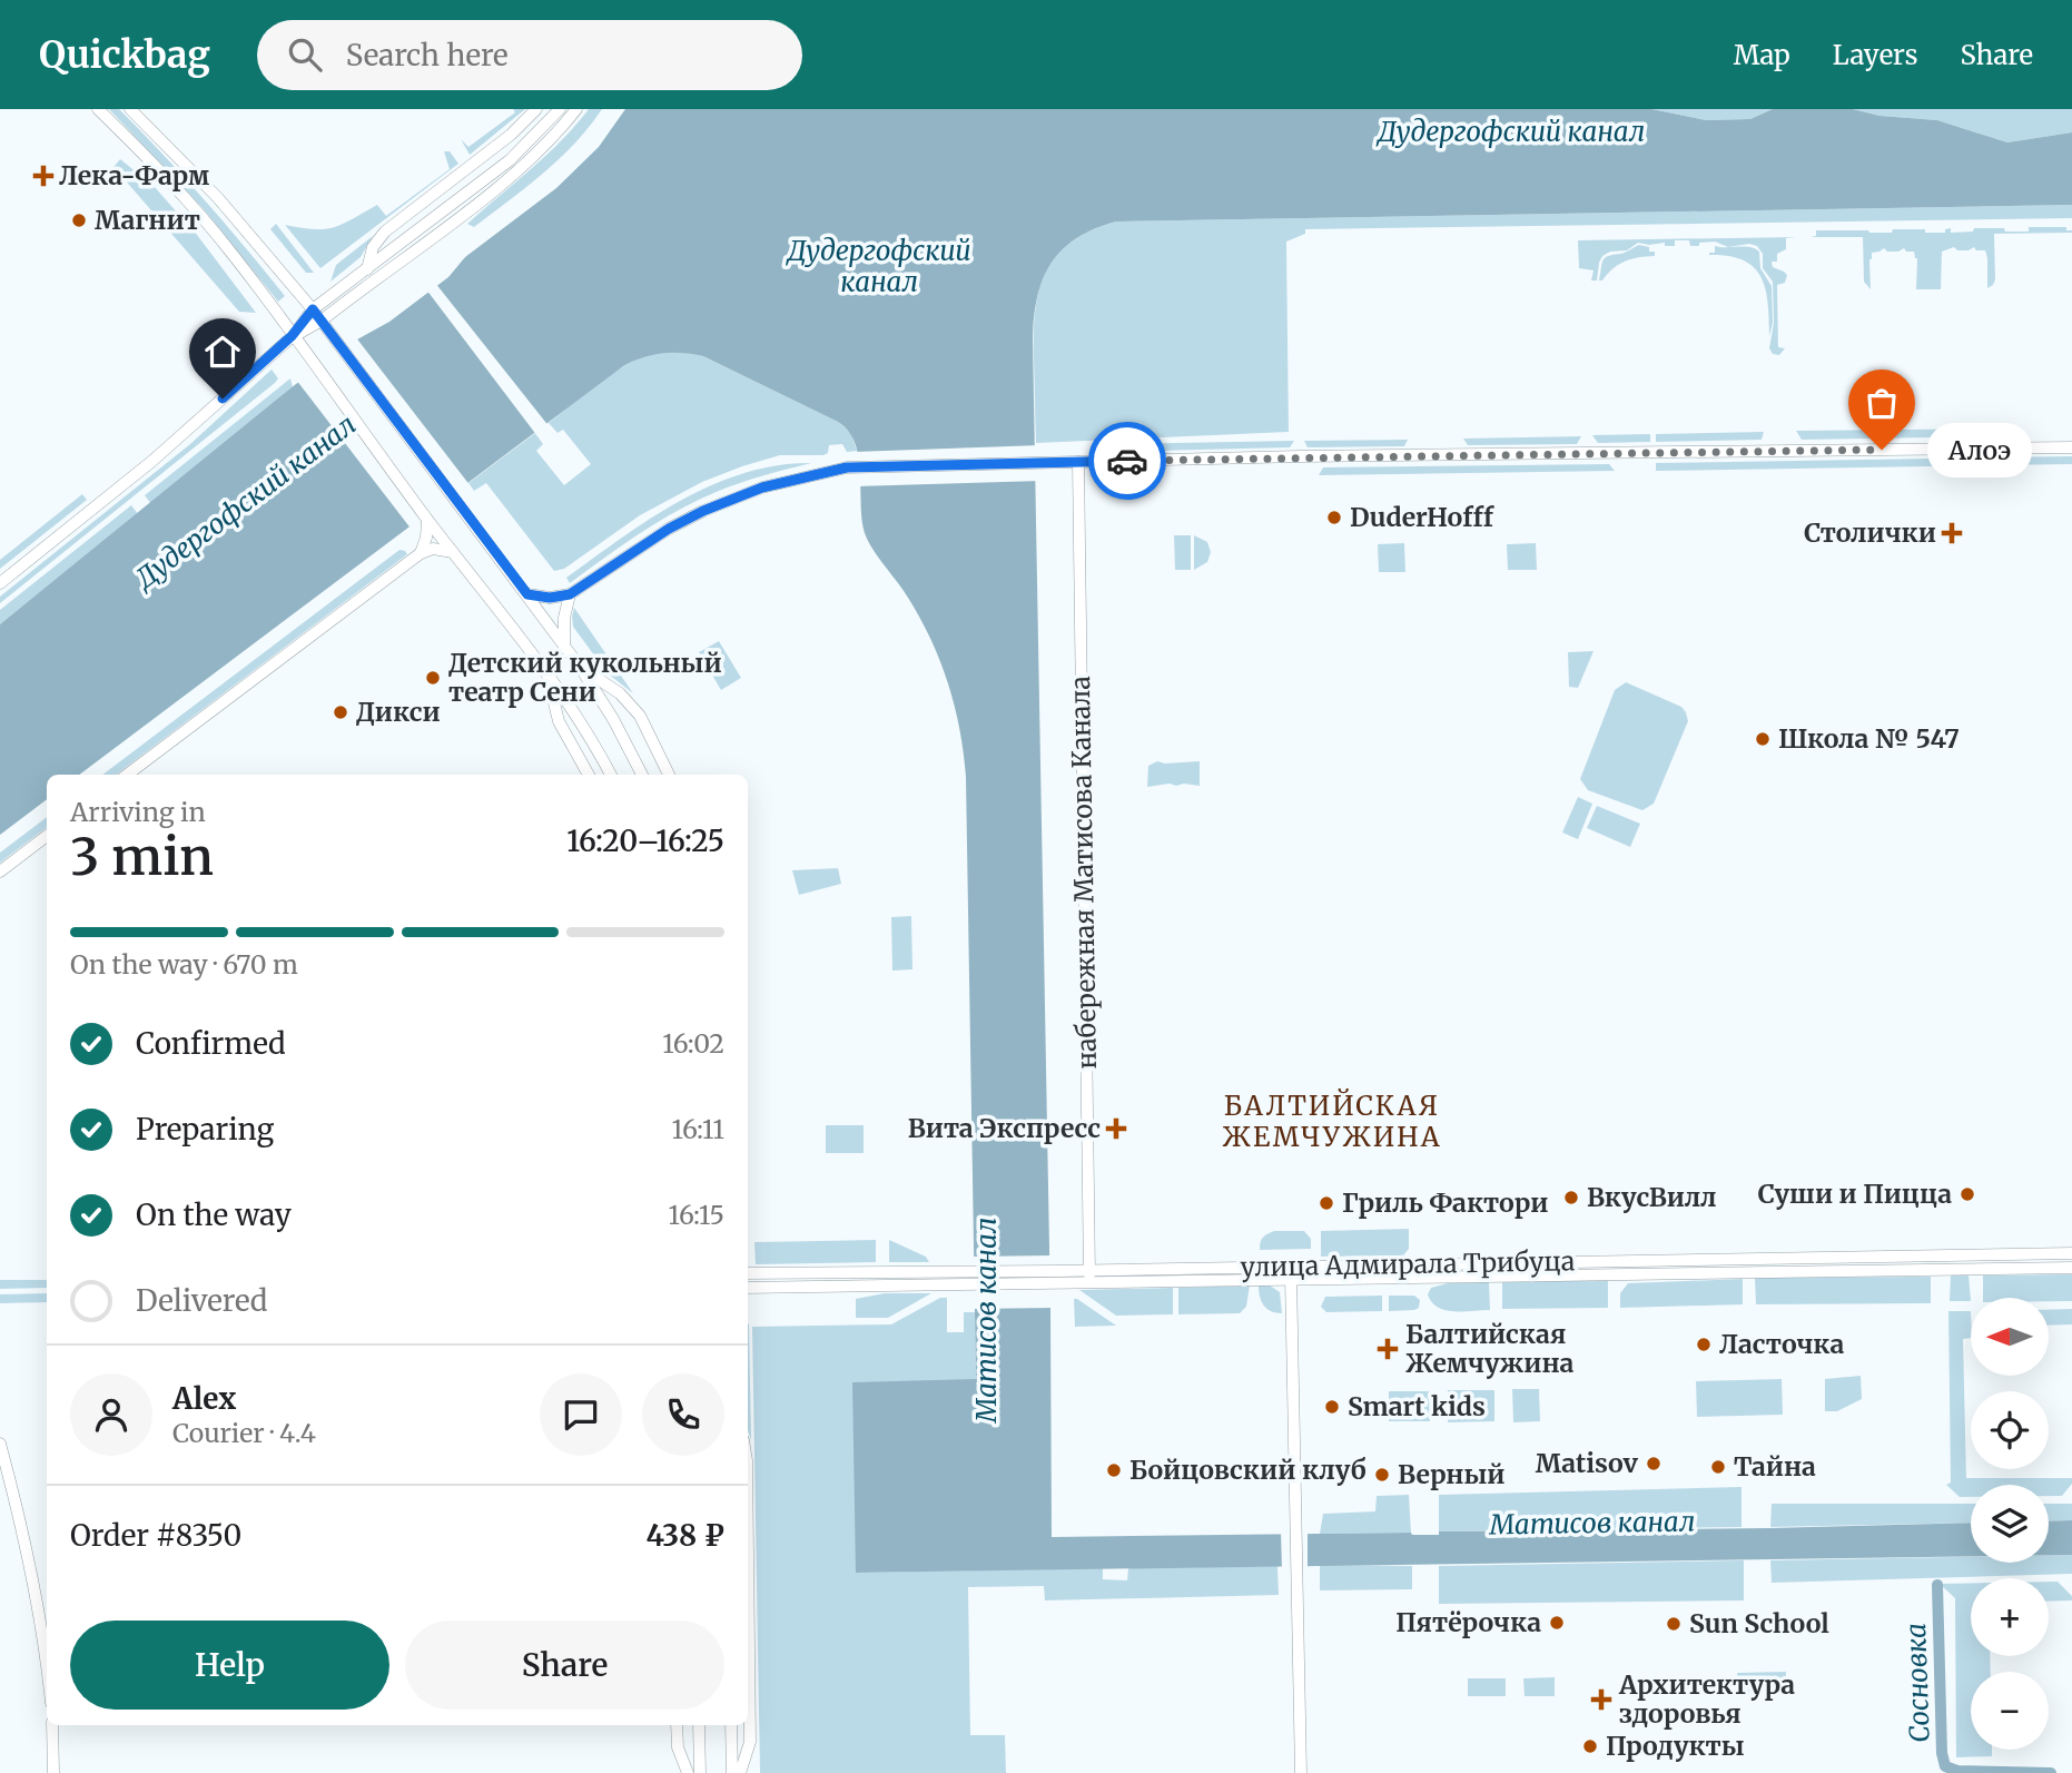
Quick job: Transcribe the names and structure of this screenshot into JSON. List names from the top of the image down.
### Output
{
  "streets": {
    "street": ["набережная Матисова Канала", "улица Адмирала Трибуца"]
  },
  "crossings": [
    ["набережная Матисова Канала", "улица Адмирала Трибуца"]
  ],
  "districts": ["БАЛТИЙСКАЯ ЖЕМЧУЖИНА"],
  "water": ["Дудергофский канал", "Матисов канал", "Сосновка"],
  "places": {
    "health": [
      "Лека-Фарм",
      "Столички",
      "Вита Экспресс",
      "Балтийская Жемчужина",
      "Архитектура здоровья"
    ],
    "other": [
      "Магнит",
      "Алоэ",
      "DuderHofff",
      "Детский кукольный театр Сени",
      "Дикси",
      "Школа № 547",
      "Суши и Пицца",
      "ВкусВилл",
      "Гриль Фактори",
      "Ласточка",
      "Smart kids",
      "Matisov",
      "Тайна",
      "Бойцовский клуб",
      "Верный",
      "Пятёрочка",
      "Sun School",
      "Продукты"
    ]
  },
  "north": "left",
  "page": {
    "header": "Quickbag",
    "search": "Search here",
    "nav": ["Map", "Layers", "Share"],
    "bubble": "Алоэ",
    "heading": ["3 min", "Arriving in", "16:20–16:25"],
    "panel": [
      "Alex",
      "Courier · 4.4",
      "Order #8350",
      "438 ₽"
    ],
    "bar": "On the way · 670 m",
    "list": [
      ["Confirmed", "16:02"],
      ["Preparing", "16:11"],
      ["On the way", "16:15"],
      "Delivered"
    ],
    "map_buttons": ["+", "−"],
    "buttons": ["Help", "Share"]
  }
}
